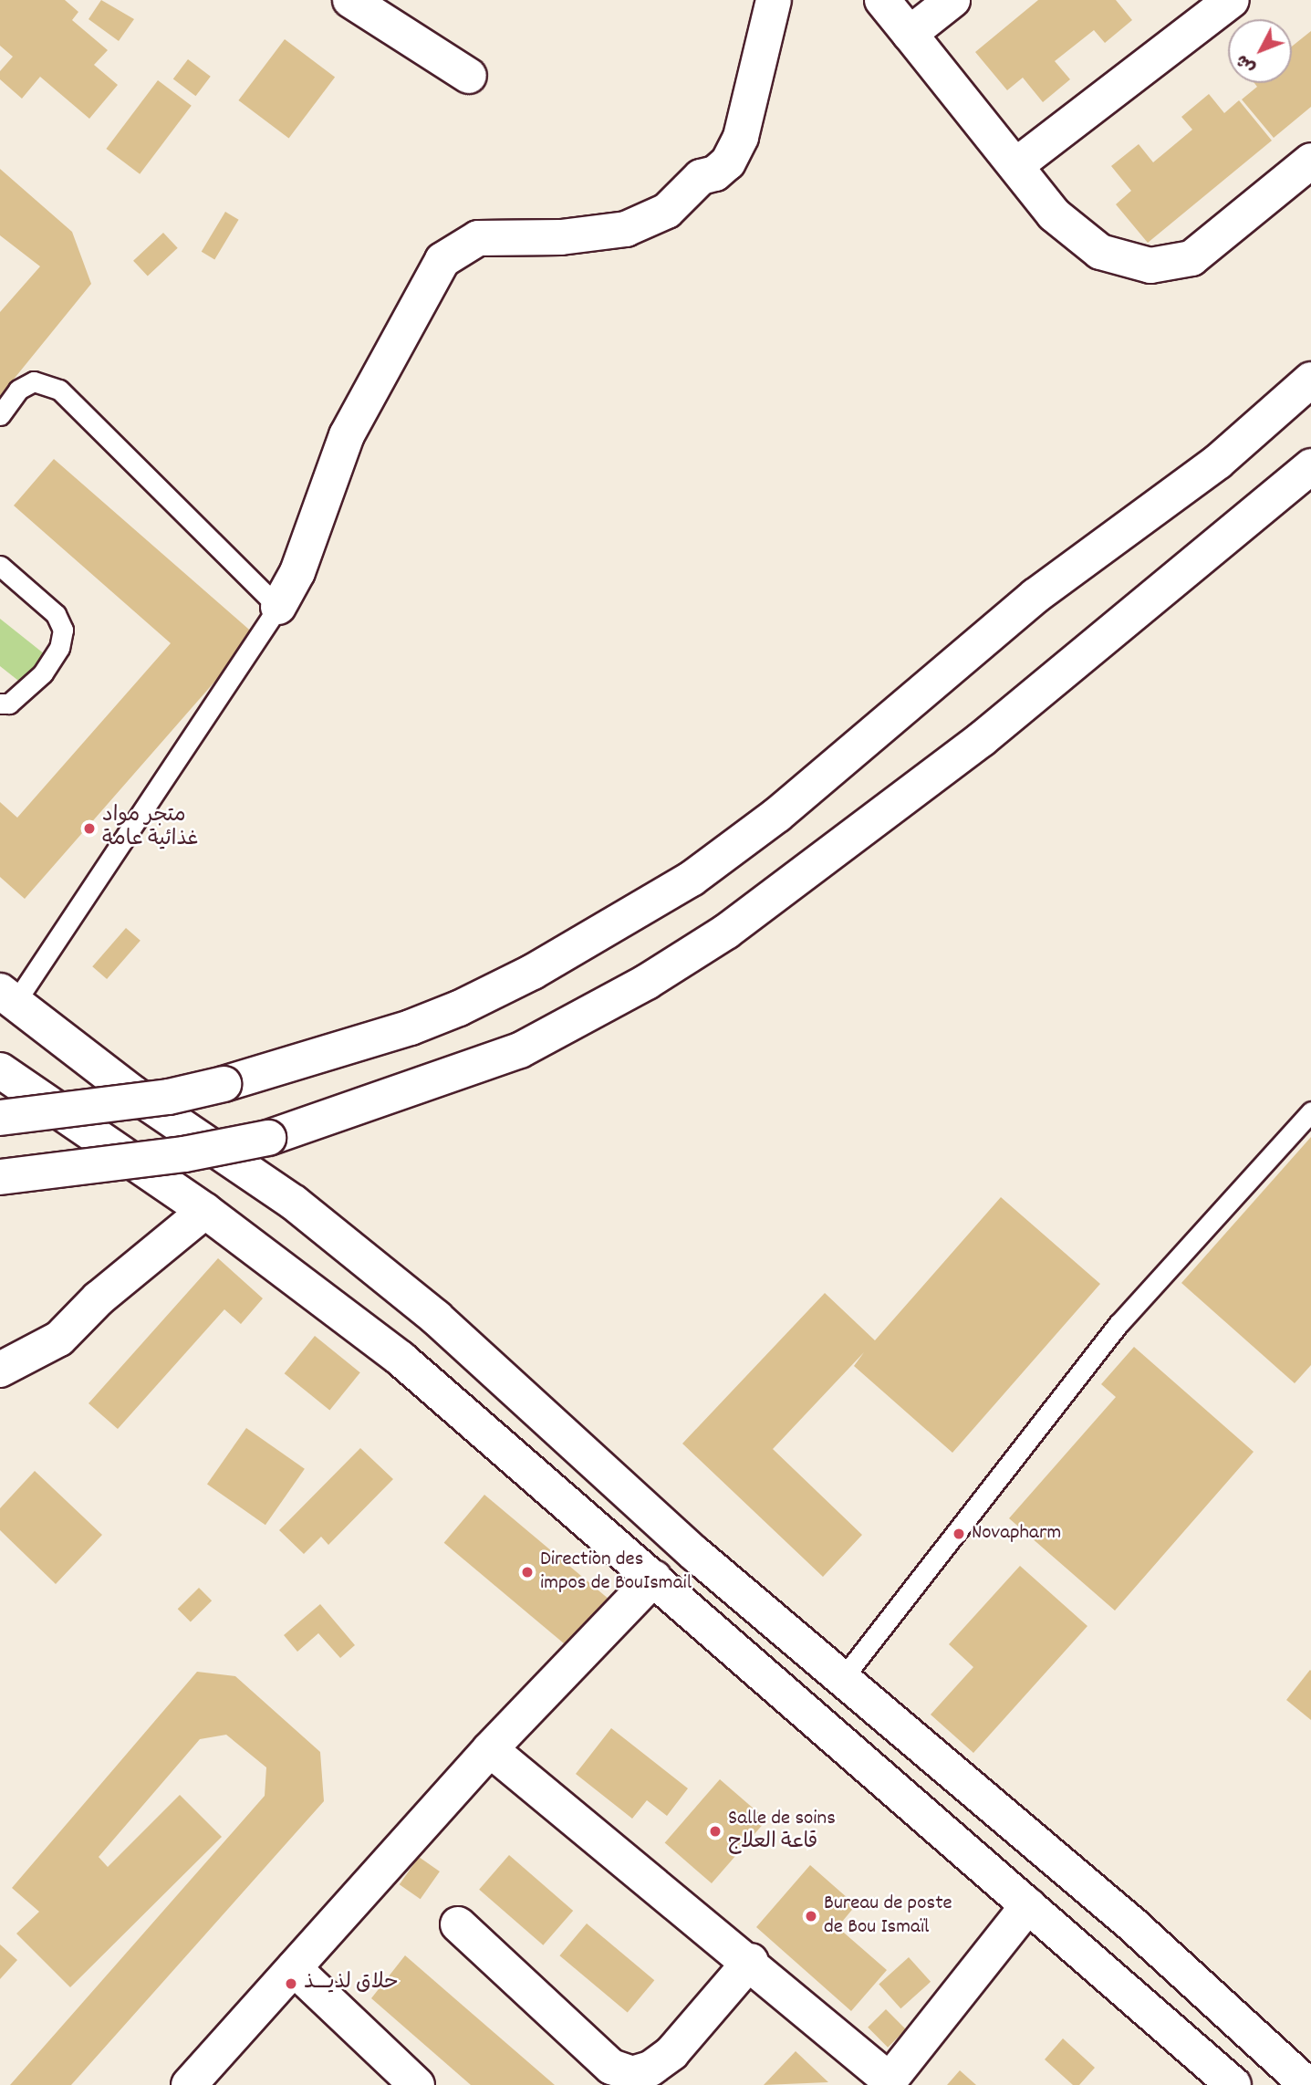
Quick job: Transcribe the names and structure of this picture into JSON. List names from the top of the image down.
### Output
{
  "places": [
    "متجر مواد غذائية عامة",
    "Novapharm",
    "Direction des impos de BouIsmail",
    "Salle de soins قاعة العلاج",
    "Bureau de poste de Bou Ismaïl",
    "حلاق لذيـــذ"
  ],
  "north": "bottom left"
}
